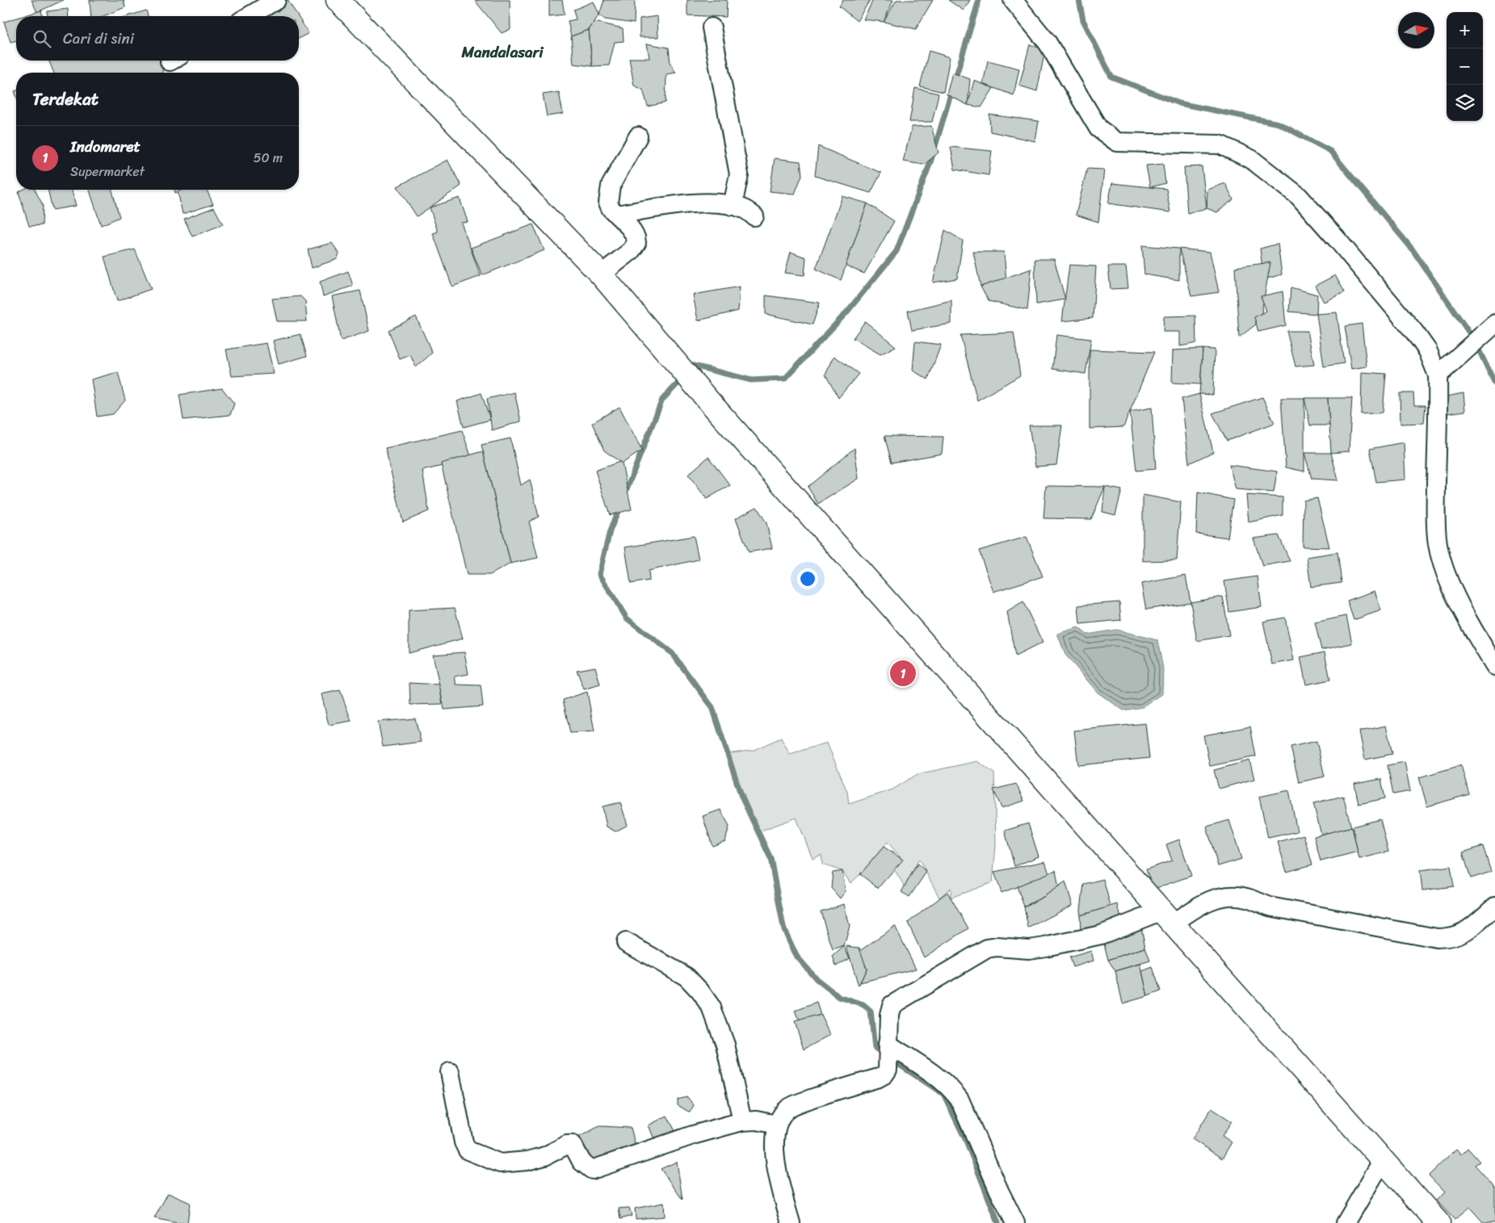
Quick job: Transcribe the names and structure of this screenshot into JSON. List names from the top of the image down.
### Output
{
  "districts": ["Mandalasari"],
  "north": "right",
  "page": {
    "map_buttons": ["+", "−"],
    "search": "Cari di sini",
    "heading": "Terdekat",
    "list": [
      {
        "mark": "1",
        "name": "Indomaret",
        "note": "Supermarket",
        "value": "50 m"
      }
    ],
    "pins": "1"
  }
}
